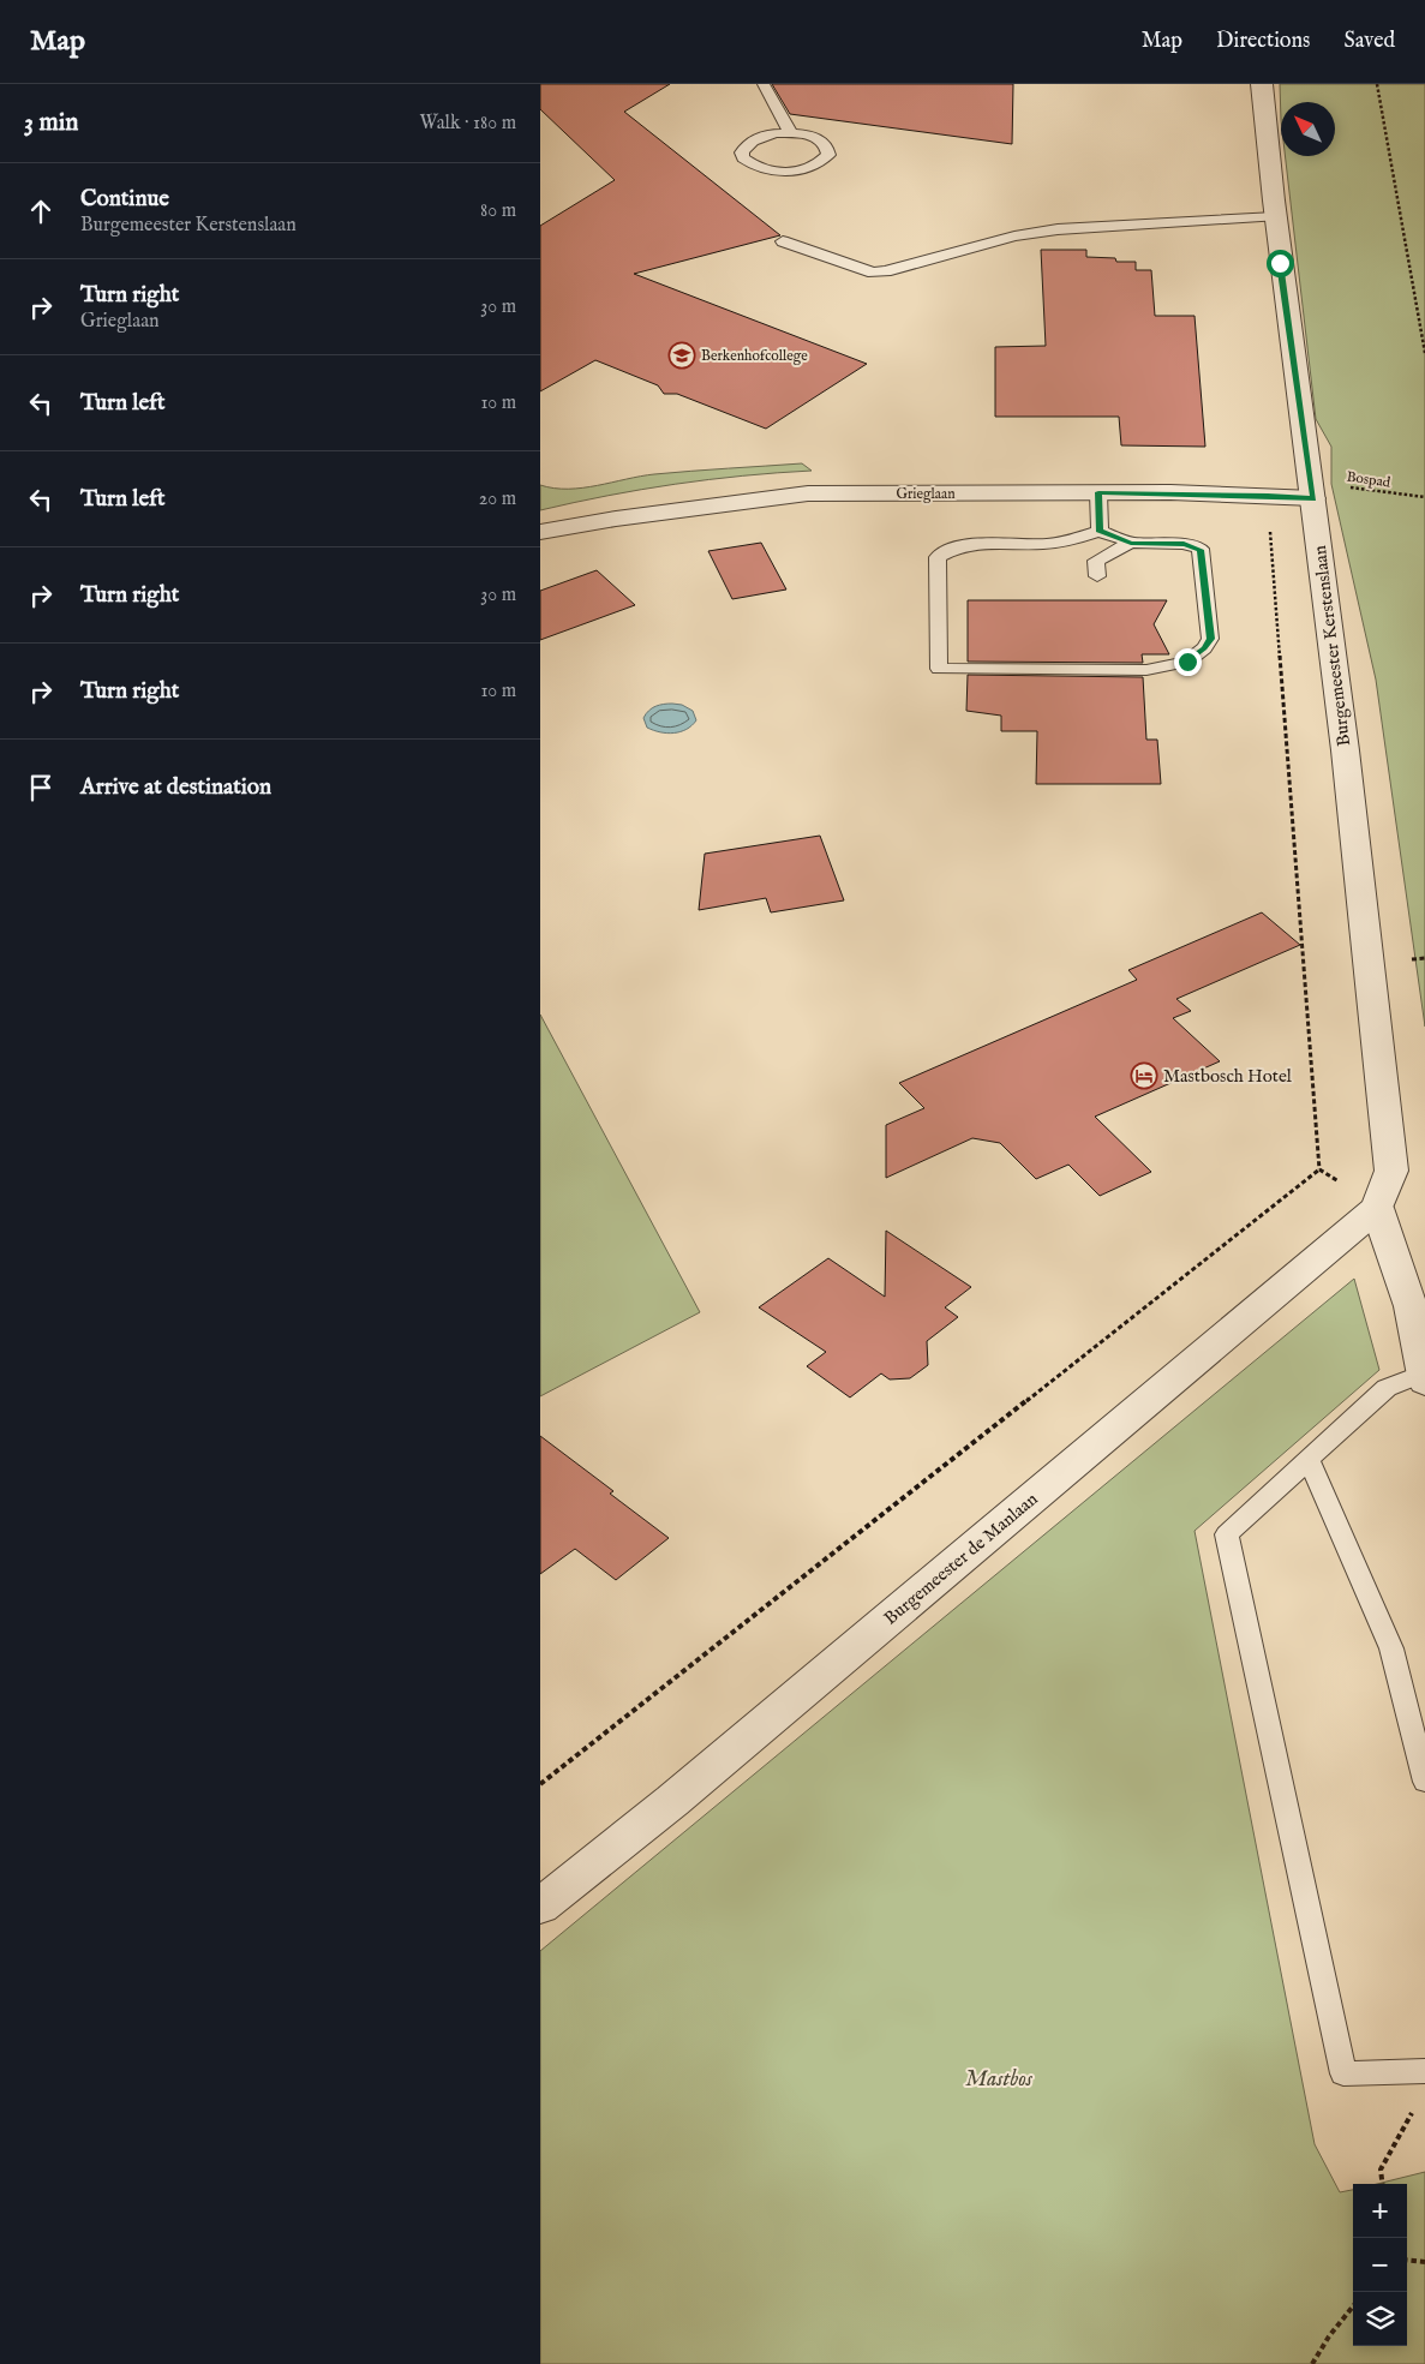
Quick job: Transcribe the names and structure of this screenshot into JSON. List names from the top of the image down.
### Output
{
  "streets": {
    "street": ["Grieglaan", "Burgemeester Kerstenslaan", "Burgemeester de Manlaan"],
    "path": ["Bospad"]
  },
  "crossings": [
    ["Bospad", "Grieglaan"],
    ["Bospad", "Burgemeester Kerstenslaan"],
    ["Grieglaan", "Burgemeester Kerstenslaan"],
    ["Burgemeester Kerstenslaan", "Burgemeester de Manlaan"]
  ],
  "parks": ["Mastbos"],
  "places": {
    "school or university": ["Berkenhofcollege"],
    "hotel": ["Mastbosch Hotel"]
  },
  "north": "top left",
  "page": {
    "header": "Map",
    "nav": ["Map", "Directions", "Saved"],
    "heading": ["3 min", "Walk · 180 m"],
    "list": [
      ["Continue", "Burgemeester Kerstenslaan", "80 m"],
      ["Turn right", "Grieglaan", "30 m"],
      ["Turn left", "10 m"],
      ["Turn left", "20 m"],
      ["Turn right", "30 m"],
      ["Turn right", "10 m"],
      "Arrive at destination"
    ],
    "map_buttons": ["+", "−"]
  }
}
